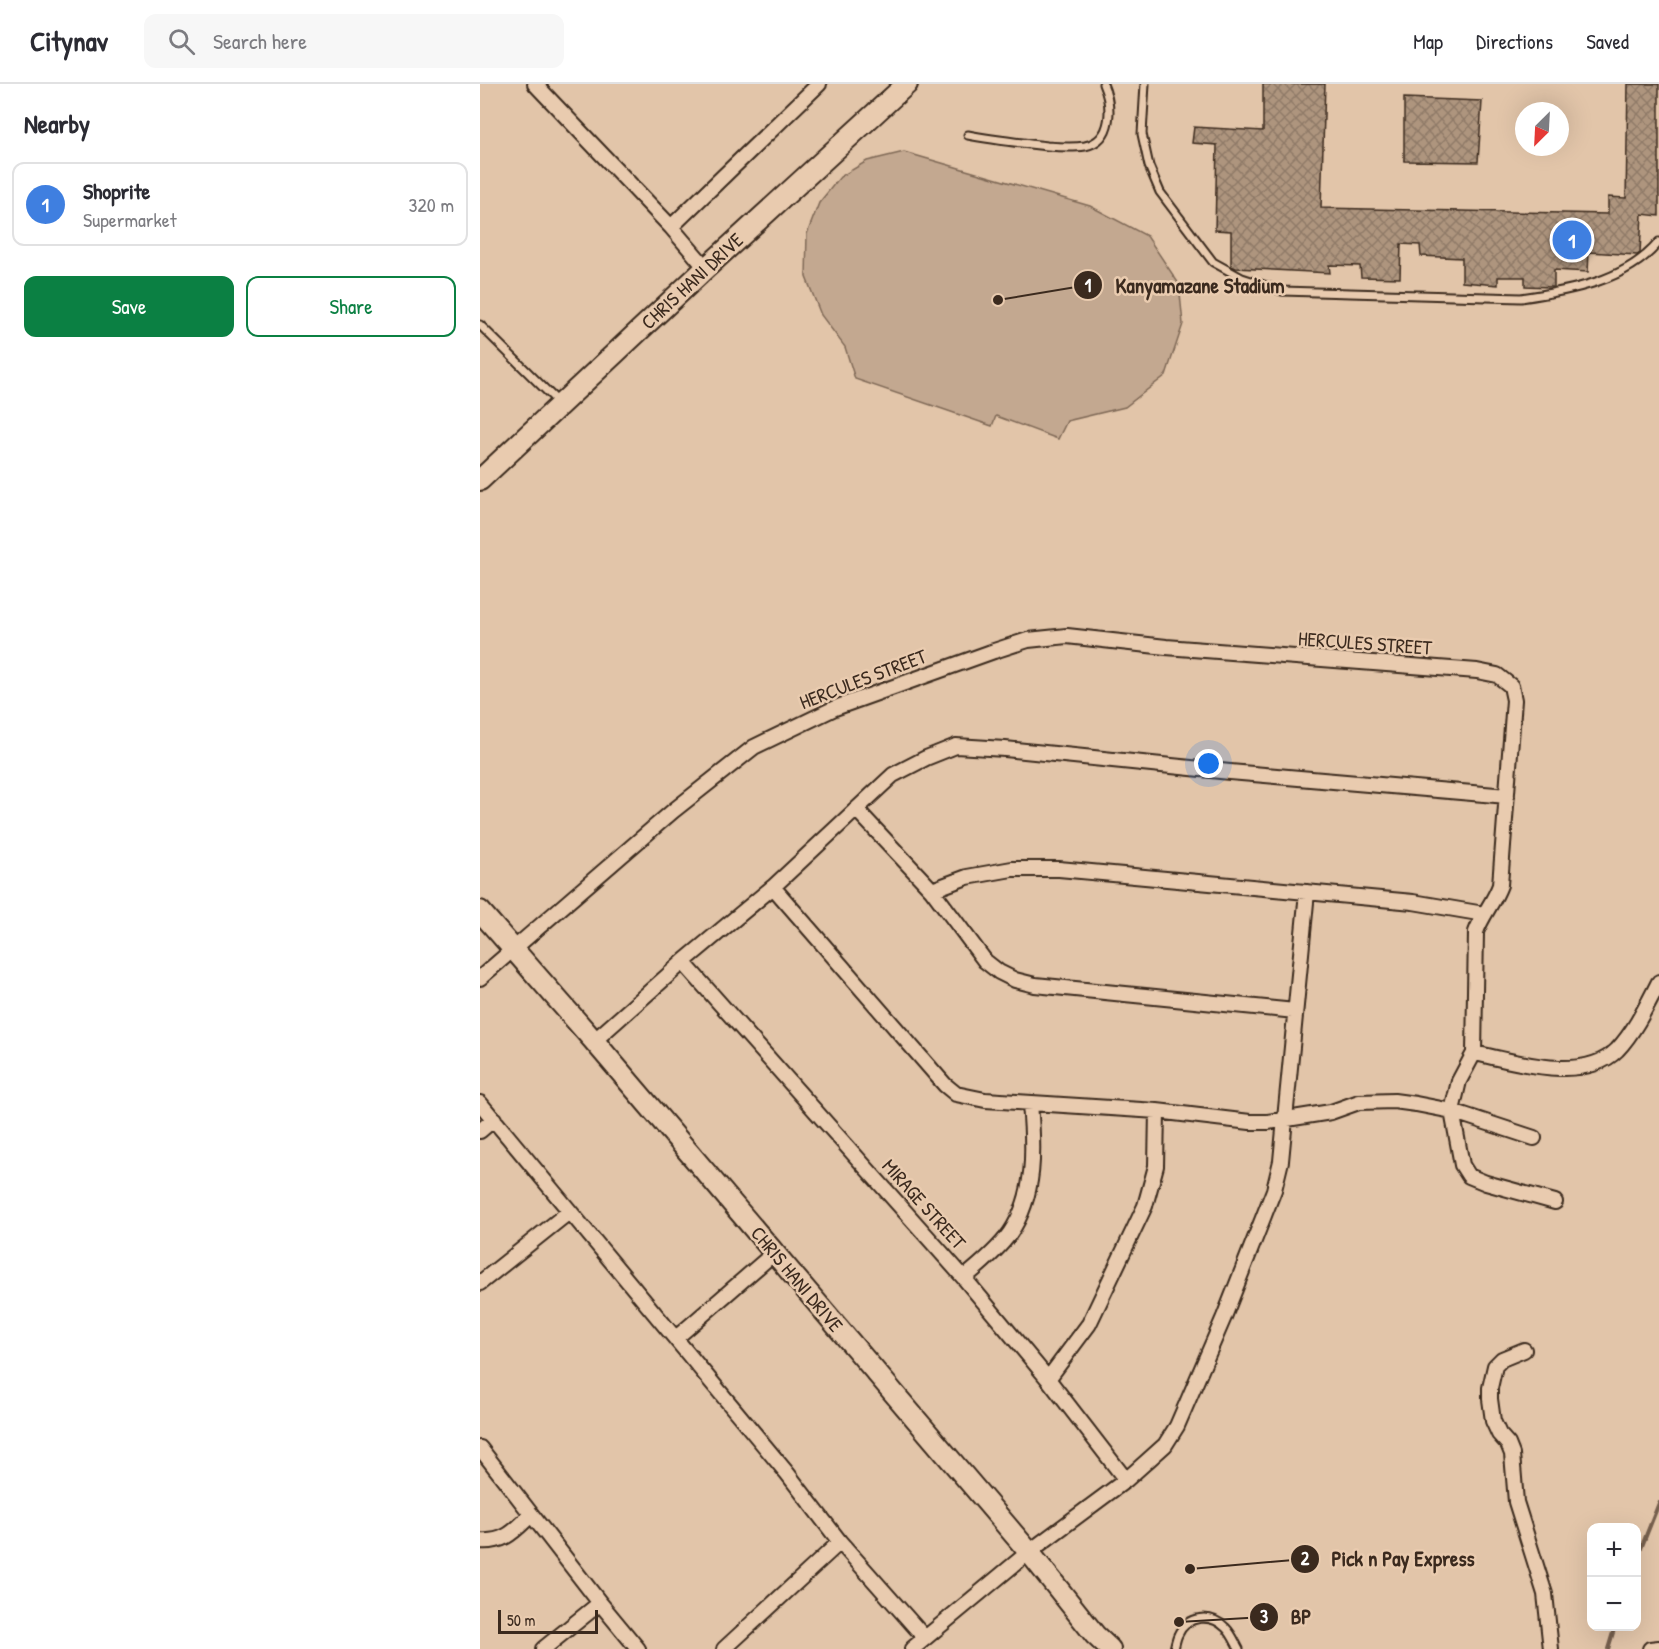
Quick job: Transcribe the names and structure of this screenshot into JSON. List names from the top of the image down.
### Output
{
  "streets": {
    "street": ["CHRIS HANI DRIVE", "HERCULES STREET", "MIRAGE STREET"]
  },
  "crossings": [
    ["CHRIS HANI DRIVE", "HERCULES STREET"]
  ],
  "places": ["Kanyamazane Stadium", "Pick n Pay Express", "BP"],
  "scale_bar": "50 m",
  "north": "bottom left",
  "page": {
    "header": "Citynav",
    "search": "Search here",
    "nav": ["Map", "Directions", "Saved"],
    "heading": "Nearby",
    "list": [
      {
        "mark": "1",
        "name": "Shoprite",
        "note": "Supermarket",
        "value": "320 m"
      }
    ],
    "pins": "1",
    "buttons": ["Save", "Share"],
    "map_buttons": ["+", "−"],
    "scale": "50 m"
  }
}
